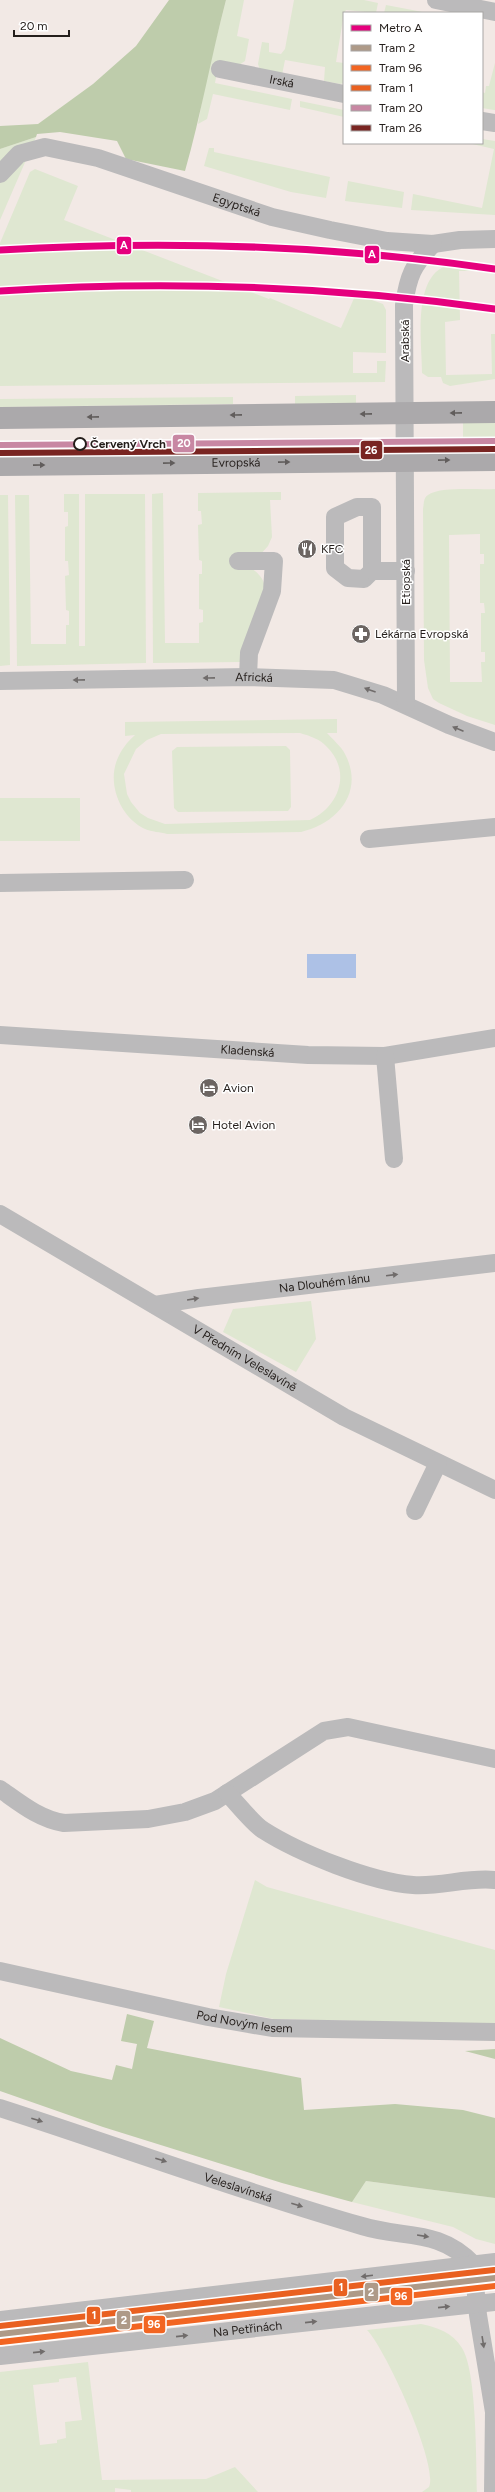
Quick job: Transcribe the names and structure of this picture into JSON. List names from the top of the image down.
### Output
{
  "streets": {
    "main road": ["Evropská"],
    "street": [
      "Irská",
      "Egyptská",
      "Arabská",
      "Etiopská",
      "Africká",
      "Kladenská",
      "Na Dlouhém lánu",
      "V Předním Veleslavíně",
      "Pod Novým lesem",
      "Veleslavínská",
      "Na Petřinách"
    ]
  },
  "crossings": [
    ["Egyptská", "Arabská"],
    ["Arabská", "Evropská"],
    ["Arabská", "Etiopská"],
    ["Evropská", "Etiopská"],
    ["Etiopská", "Africká"],
    ["Na Dlouhém lánu", "V Předním Veleslavíně"]
  ],
  "one_way": ["Africká", "Na Dlouhém lánu"],
  "places": {
    "other": ["Červený Vrch"],
    "restaurant": ["KFC"],
    "pharmacy": ["Lékárna Evropská"],
    "hotel": ["Avion", "Hotel Avion"]
  },
  "lines": [
    "metro line A",
    "tram line 20",
    "tram line 26",
    "tram line 1",
    "tram line 2",
    "tram line 96"
  ],
  "legend": [
    "Metro A",
    "Tram 2",
    "Tram 96",
    "Tram 1",
    "Tram 20",
    "Tram 26"
  ],
  "scale_bar": "20 m"
}
